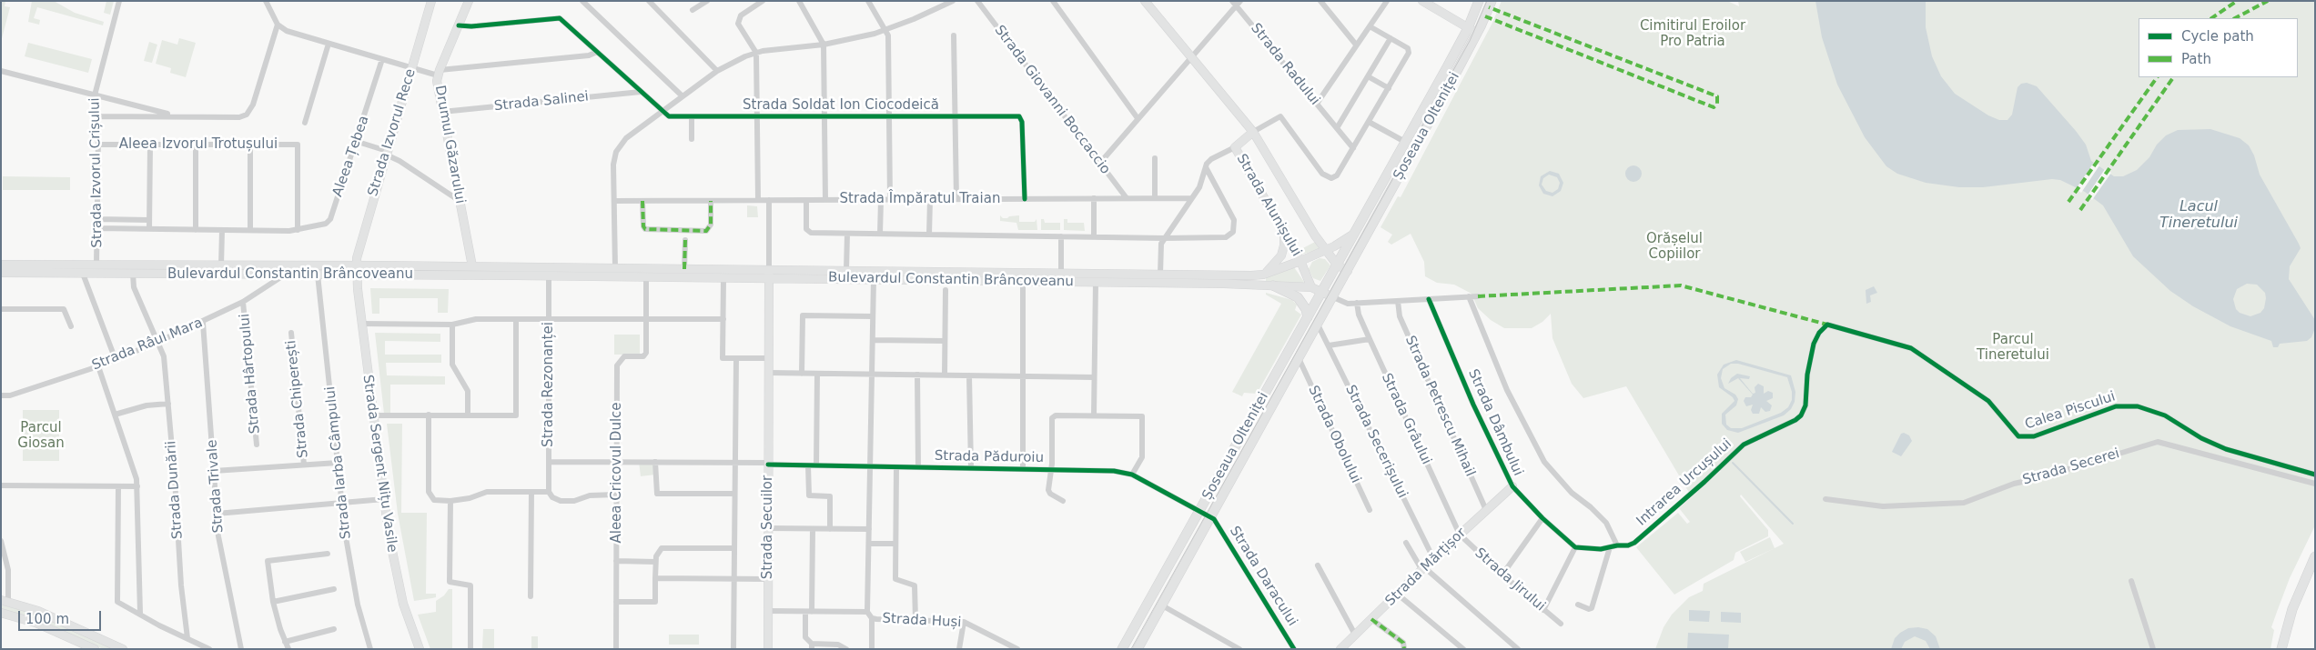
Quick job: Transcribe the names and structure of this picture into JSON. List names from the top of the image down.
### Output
{
  "streets": {
    "main road": [
      "Șoseaua Olteniței",
      "Strada Izvorul Rece",
      "Drumul Găzarului",
      "Strada Alunișului",
      "Bulevardul Constantin Brâncoveanu",
      "Strada Sergent Nițu Vasile",
      "Strada Secuilor",
      "Strada Mărțișor"
    ],
    "street": [
      "Strada Radului",
      "Strada Giovanni Boccaccio",
      "Strada Salinei",
      "Strada Soldat Ion Ciocodeică",
      "Aleea Izvorul Trotușului",
      "Aleea Țebea",
      "Strada Izvorul Crișului",
      "Strada Împăratul Traian",
      "Strada Râul Mara",
      "Strada Hârtopului",
      "Strada Rezonanței",
      "Strada Chiperești",
      "Strada Petrescu Mihail",
      "Calea Piscului",
      "Strada Grâului",
      "Strada Dâmbului",
      "Strada Obolului",
      "Strada Secerișului",
      "Strada Păduroiu",
      "Strada Iarba Câmpului",
      "Strada Secerei",
      "Aleea Cricovul Dulce",
      "Intrarea Urcușului",
      "Strada Trivale",
      "Strada Dunării",
      "Strada Daracului",
      "Strada Jirului",
      "Strada Huși"
    ]
  },
  "crossings": [
    ["Strada Giovanni Boccaccio", "Strada Împăratul Traian"],
    ["Strada Salinei", "Drumul Găzarului"],
    ["Strada Soldat Ion Ciocodeică", "Strada Împăratul Traian"],
    ["Șoseaua Olteniței", "Strada Alunișului"],
    ["Șoseaua Olteniței", "Bulevardul Constantin Brâncoveanu"],
    ["Șoseaua Olteniței", "Strada Obolului"],
    ["Șoseaua Olteniței", "Strada Secerișului"],
    ["Șoseaua Olteniței", "Strada Păduroiu"],
    ["Șoseaua Olteniței", "Strada Daracului"],
    ["Strada Izvorul Rece", "Bulevardul Constantin Brâncoveanu"],
    ["Strada Izvorul Rece", "Strada Sergent Nițu Vasile"],
    ["Aleea Izvorul Trotușului", "Aleea Țebea"],
    ["Aleea Izvorul Trotușului", "Strada Izvorul Crișului"],
    ["Drumul Găzarului", "Bulevardul Constantin Brâncoveanu"],
    ["Aleea Țebea", "Strada Izvorul Crișului"],
    ["Strada Izvorul Crișului", "Bulevardul Constantin Brâncoveanu"],
    ["Strada Alunișului", "Bulevardul Constantin Brâncoveanu"],
    ["Bulevardul Constantin Brâncoveanu", "Strada Râul Mara"],
    ["Bulevardul Constantin Brâncoveanu", "Strada Rezonanței"],
    ["Bulevardul Constantin Brâncoveanu", "Strada Iarba Câmpului"],
    ["Bulevardul Constantin Brâncoveanu", "Strada Sergent Nițu Vasile"],
    ["Bulevardul Constantin Brâncoveanu", "Aleea Cricovul Dulce"],
    ["Bulevardul Constantin Brâncoveanu", "Strada Dunării"],
    ["Bulevardul Constantin Brâncoveanu", "Strada Secuilor"],
    ["Strada Râul Mara", "Strada Hârtopului"],
    ["Strada Râul Mara", "Strada Trivale"],
    ["Strada Râul Mara", "Strada Dunării"],
    ["Strada Rezonanței", "Strada Păduroiu"],
    ["Strada Petrescu Mihail", "Strada Mărțișor"],
    ["Calea Piscului", "Intrarea Urcușului"],
    ["Strada Grâului", "Strada Mărțișor"],
    ["Strada Grâului", "Strada Jirului"],
    ["Strada Dâmbului", "Strada Mărțișor"],
    ["Strada Secerișului", "Strada Mărțișor"],
    ["Strada Păduroiu", "Aleea Cricovul Dulce"],
    ["Strada Păduroiu", "Strada Secuilor"],
    ["Strada Păduroiu", "Strada Daracului"],
    ["Strada Secuilor", "Strada Huși"],
    ["Strada Mărțișor", "Strada Jirului"]
  ],
  "water": ["Lacul Tineretului"],
  "parks": [
    "Cimitirul Eroilor Pro Patria",
    "Orășelul Copiilor",
    "Parcul Tineretului",
    "Parcul Giosan"
  ],
  "legend": ["Cycle path", "Path"],
  "scale_bar": "100 m"
}
